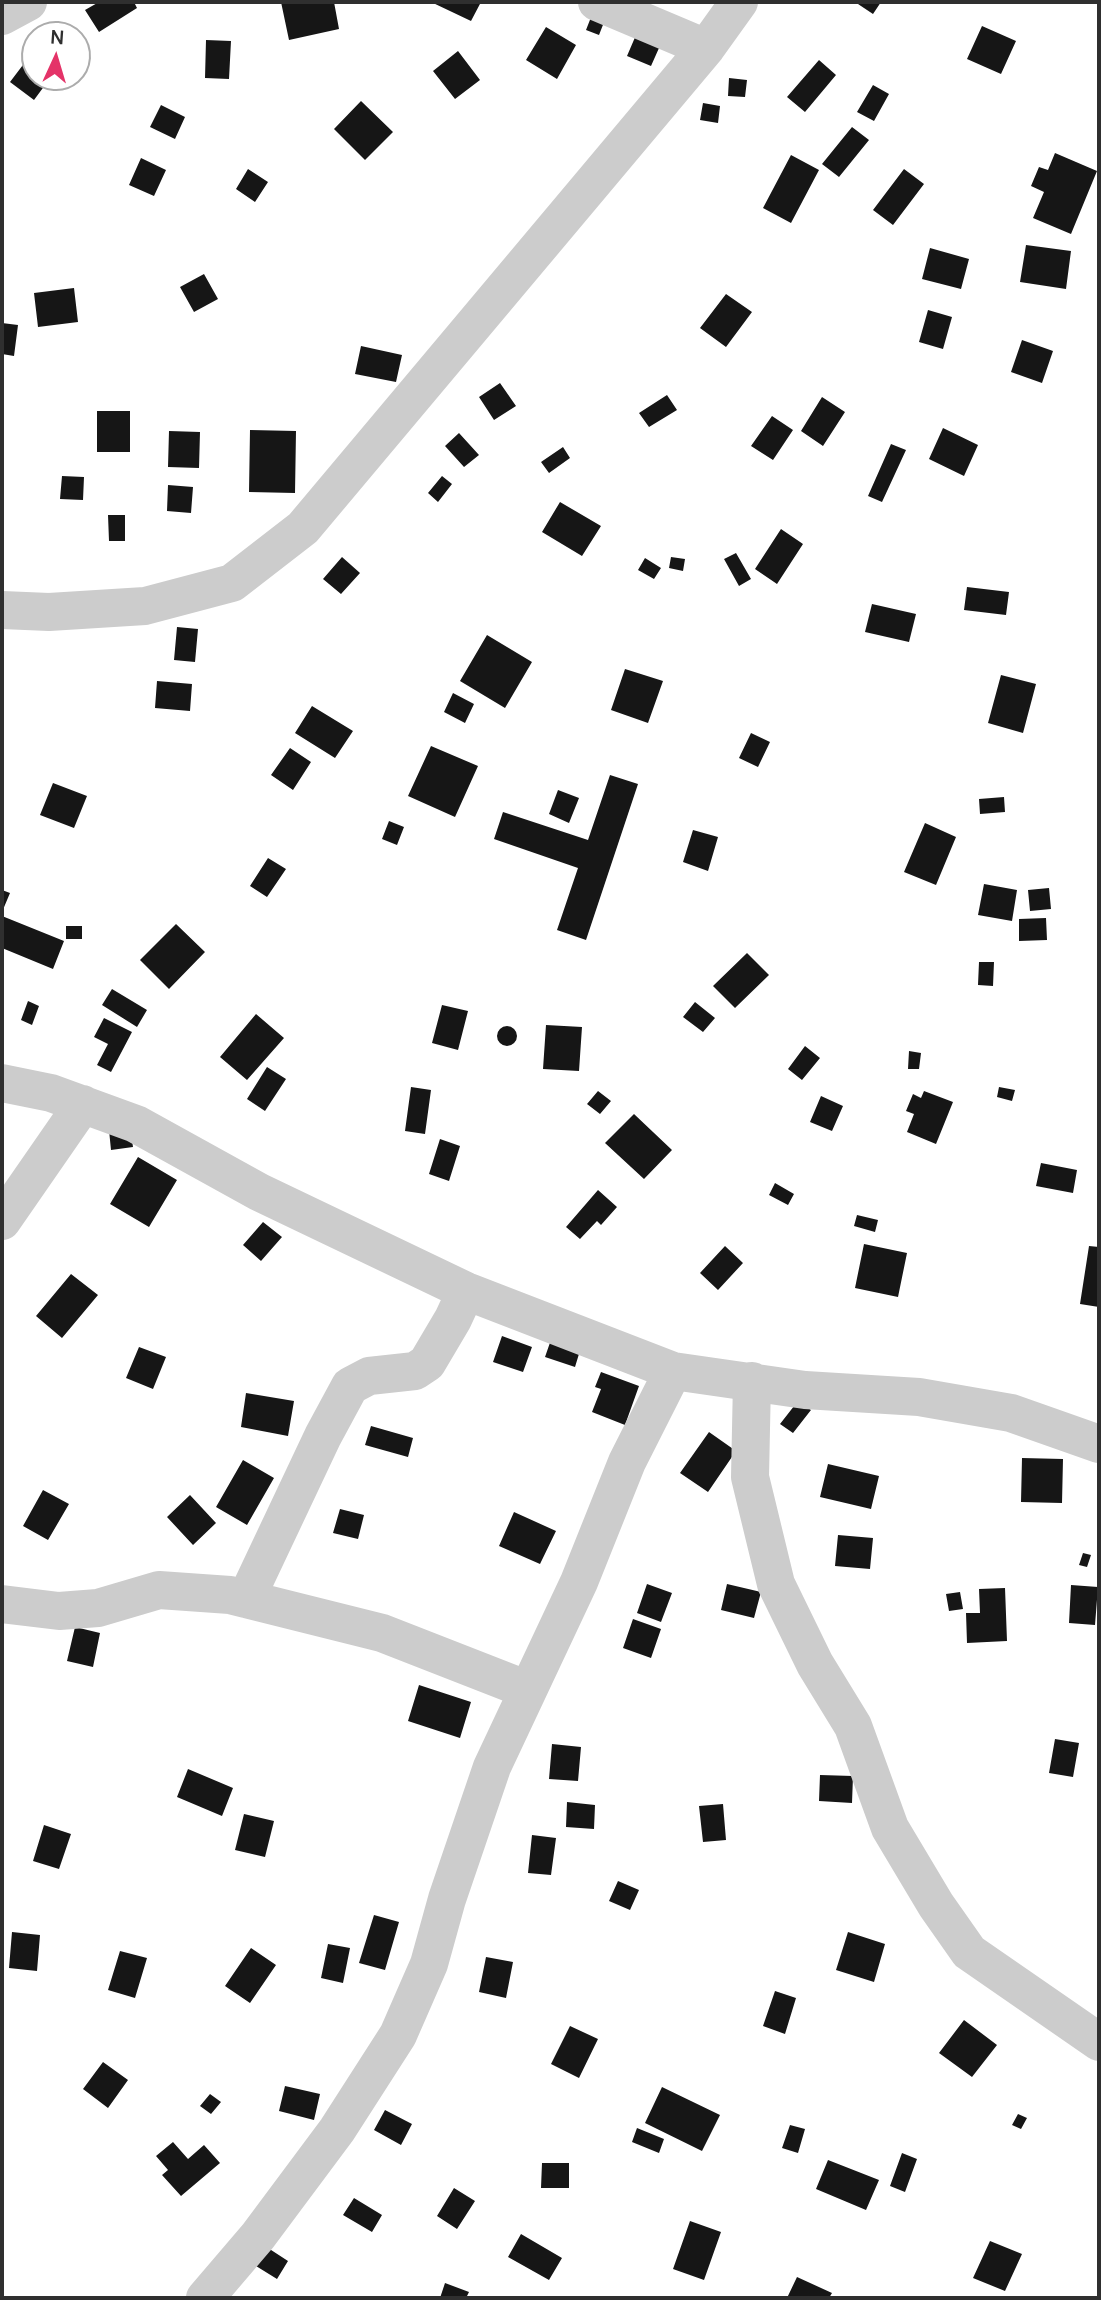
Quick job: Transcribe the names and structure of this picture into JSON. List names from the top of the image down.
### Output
{
  "north": "top"
}
